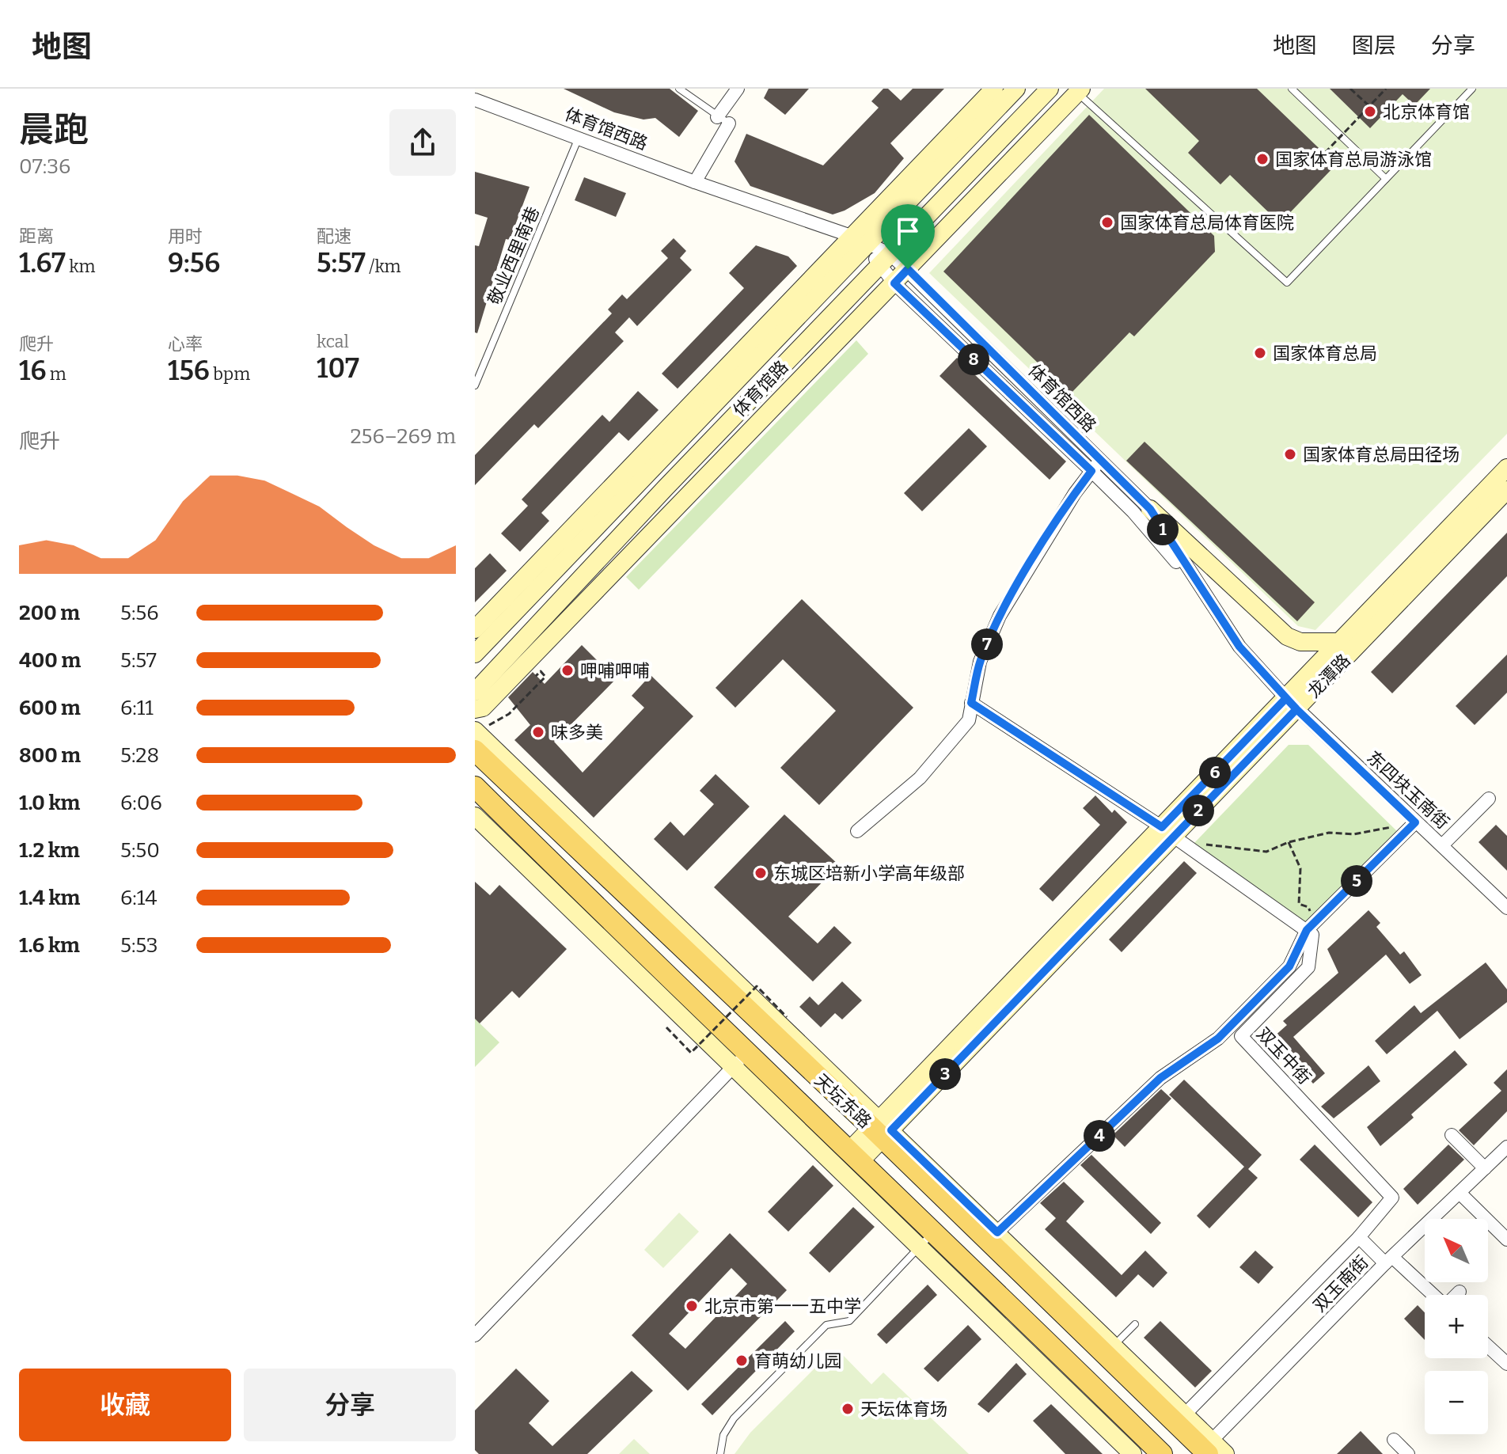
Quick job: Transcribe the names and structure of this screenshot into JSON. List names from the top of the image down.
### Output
{
  "streets": {
    "main road": ["天坛东路"],
    "street": [
      "体育馆西路",
      "体育馆路",
      "龙潭路",
      "东四块玉南街",
      "双玉中街",
      "双玉南街"
    ],
    "lane": ["敬业西里南巷"]
  },
  "crossings": [
    ["体育馆西路", "敬业西里南巷"],
    ["体育馆西路", "体育馆路"],
    ["体育馆西路", "龙潭路"],
    ["体育馆西路", "东四块玉南街"],
    ["龙潭路", "东四块玉南街"],
    ["龙潭路", "天坛东路"],
    ["天坛东路", "双玉南街"]
  ],
  "places": [
    "北京体育馆",
    "国家体育总局游泳馆",
    "国家体育总局体育医院",
    "国家体育总局",
    "国家体育总局田径场",
    "呷哺呷哺",
    "味多美",
    "东城区培新小学高年级部",
    "北京市第一一五中学",
    "育萌幼儿园",
    "天坛体育场"
  ],
  "north": "top left",
  "page": {
    "header": "地图",
    "nav": ["地图", "图层", "分享"],
    "heading": ["晨跑", "07:36"],
    "stats": [
      ["距离", "1.67 km"],
      ["用时", "9:56"],
      ["配速", "5:57 /km"],
      ["爬升", "16 m"],
      ["心率", "156 bpm"],
      ["kcal", "107"]
    ],
    "pins": [
      "8",
      "1",
      "7",
      "6",
      "2",
      "5",
      "3",
      "4"
    ],
    "chart": ["爬升", "256–269 m"],
    "list": [
      {
        "name": "200 m",
        "note": "5:56"
      },
      {
        "name": "400 m",
        "note": "5:57"
      },
      {
        "name": "600 m",
        "note": "6:11"
      },
      {
        "name": "800 m",
        "note": "5:28"
      },
      {
        "name": "1.0 km",
        "note": "6:06"
      },
      {
        "name": "1.2 km",
        "note": "5:50"
      },
      {
        "name": "1.4 km",
        "note": "6:14"
      },
      {
        "name": "1.6 km",
        "note": "5:53"
      }
    ],
    "map_buttons": ["+", "−"],
    "buttons": ["收藏", "分享"]
  }
}
